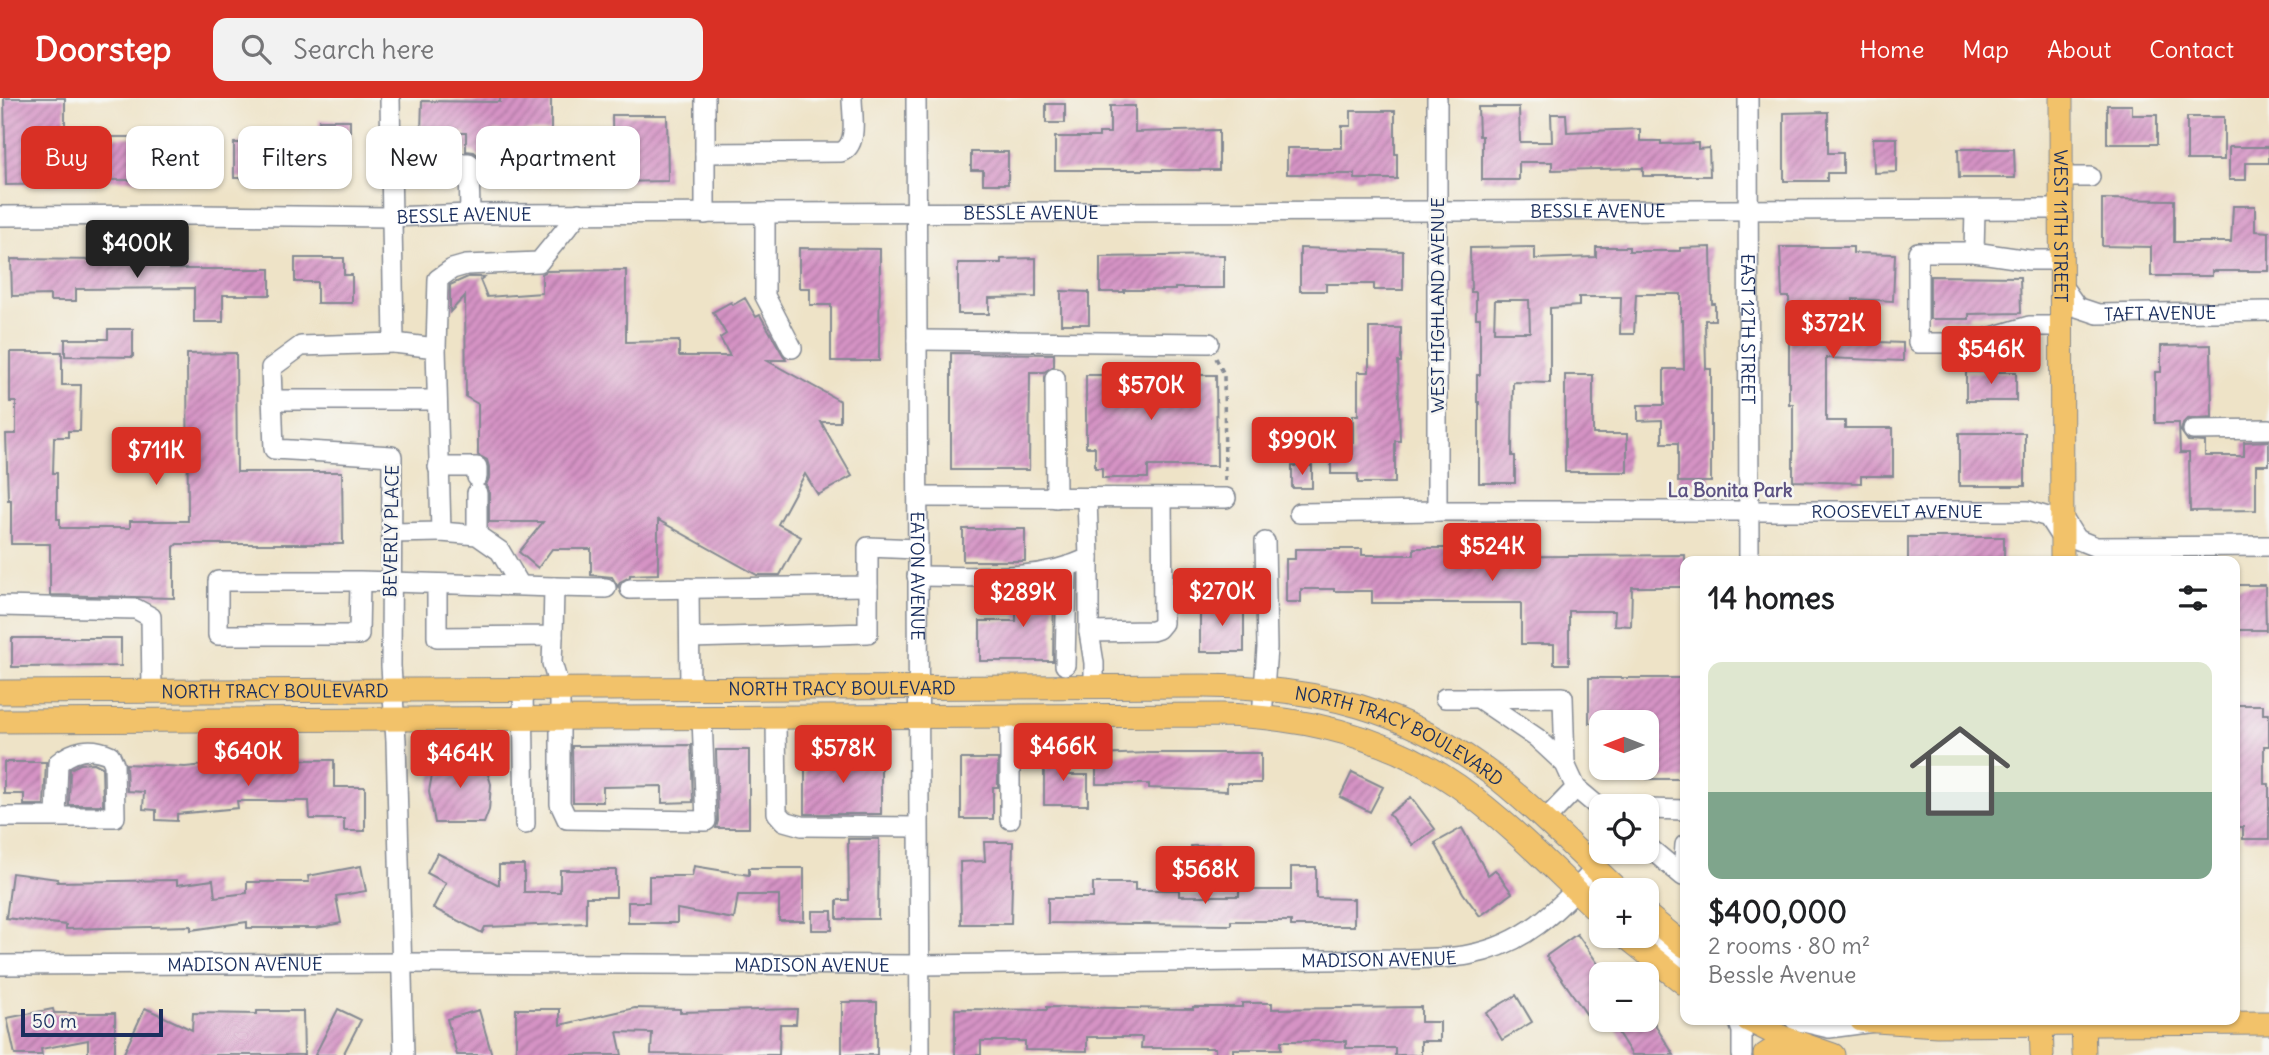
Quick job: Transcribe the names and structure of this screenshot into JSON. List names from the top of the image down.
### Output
{
  "streets": {
    "main road": ["WEST 11TH STREET", "NORTH TRACY BOULEVARD"],
    "street": [
      "BESSLE AVENUE",
      "WEST HIGHLAND AVENUE",
      "TAFT AVENUE",
      "EAST 12TH STREET",
      "ROOSEVELT AVENUE",
      "BEVERLY PLACE",
      "EATON AVENUE",
      "MADISON AVENUE"
    ]
  },
  "crossings": [
    ["BESSLE AVENUE", "WEST 11TH STREET"],
    ["BESSLE AVENUE", "WEST HIGHLAND AVENUE"],
    ["BESSLE AVENUE", "EAST 12TH STREET"],
    ["BESSLE AVENUE", "EATON AVENUE"],
    ["WEST 11TH STREET", "TAFT AVENUE"],
    ["WEST 11TH STREET", "ROOSEVELT AVENUE"],
    ["WEST HIGHLAND AVENUE", "ROOSEVELT AVENUE"],
    ["EAST 12TH STREET", "ROOSEVELT AVENUE"],
    ["BEVERLY PLACE", "NORTH TRACY BOULEVARD"],
    ["BEVERLY PLACE", "MADISON AVENUE"],
    ["EATON AVENUE", "NORTH TRACY BOULEVARD"],
    ["EATON AVENUE", "MADISON AVENUE"],
    ["NORTH TRACY BOULEVARD", "MADISON AVENUE"]
  ],
  "districts": ["La Bonita Park"],
  "scale_bar": "50 m",
  "north": "left",
  "page": {
    "header": "Doorstep",
    "search": "Search here",
    "nav": [
      "Home",
      "Map",
      "About",
      "Contact"
    ],
    "chip": [
      "Buy",
      "Rent",
      "Filters",
      "New",
      "Apartment"
    ],
    "price": [
      "$400K",
      "$372K",
      "$546K",
      "$570K",
      "$990K",
      "$711K",
      "$524K",
      "$270K",
      "$289K",
      "$466K",
      "$578K",
      "$640K",
      "$464K",
      "$568K"
    ],
    "heading": "14 homes",
    "list": [
      {
        "name": "$400,000",
        "note": "2 rooms · 80 m² · Bessle Avenue"
      }
    ],
    "map_buttons": ["+", "−"],
    "scale": "50 m"
  }
}
